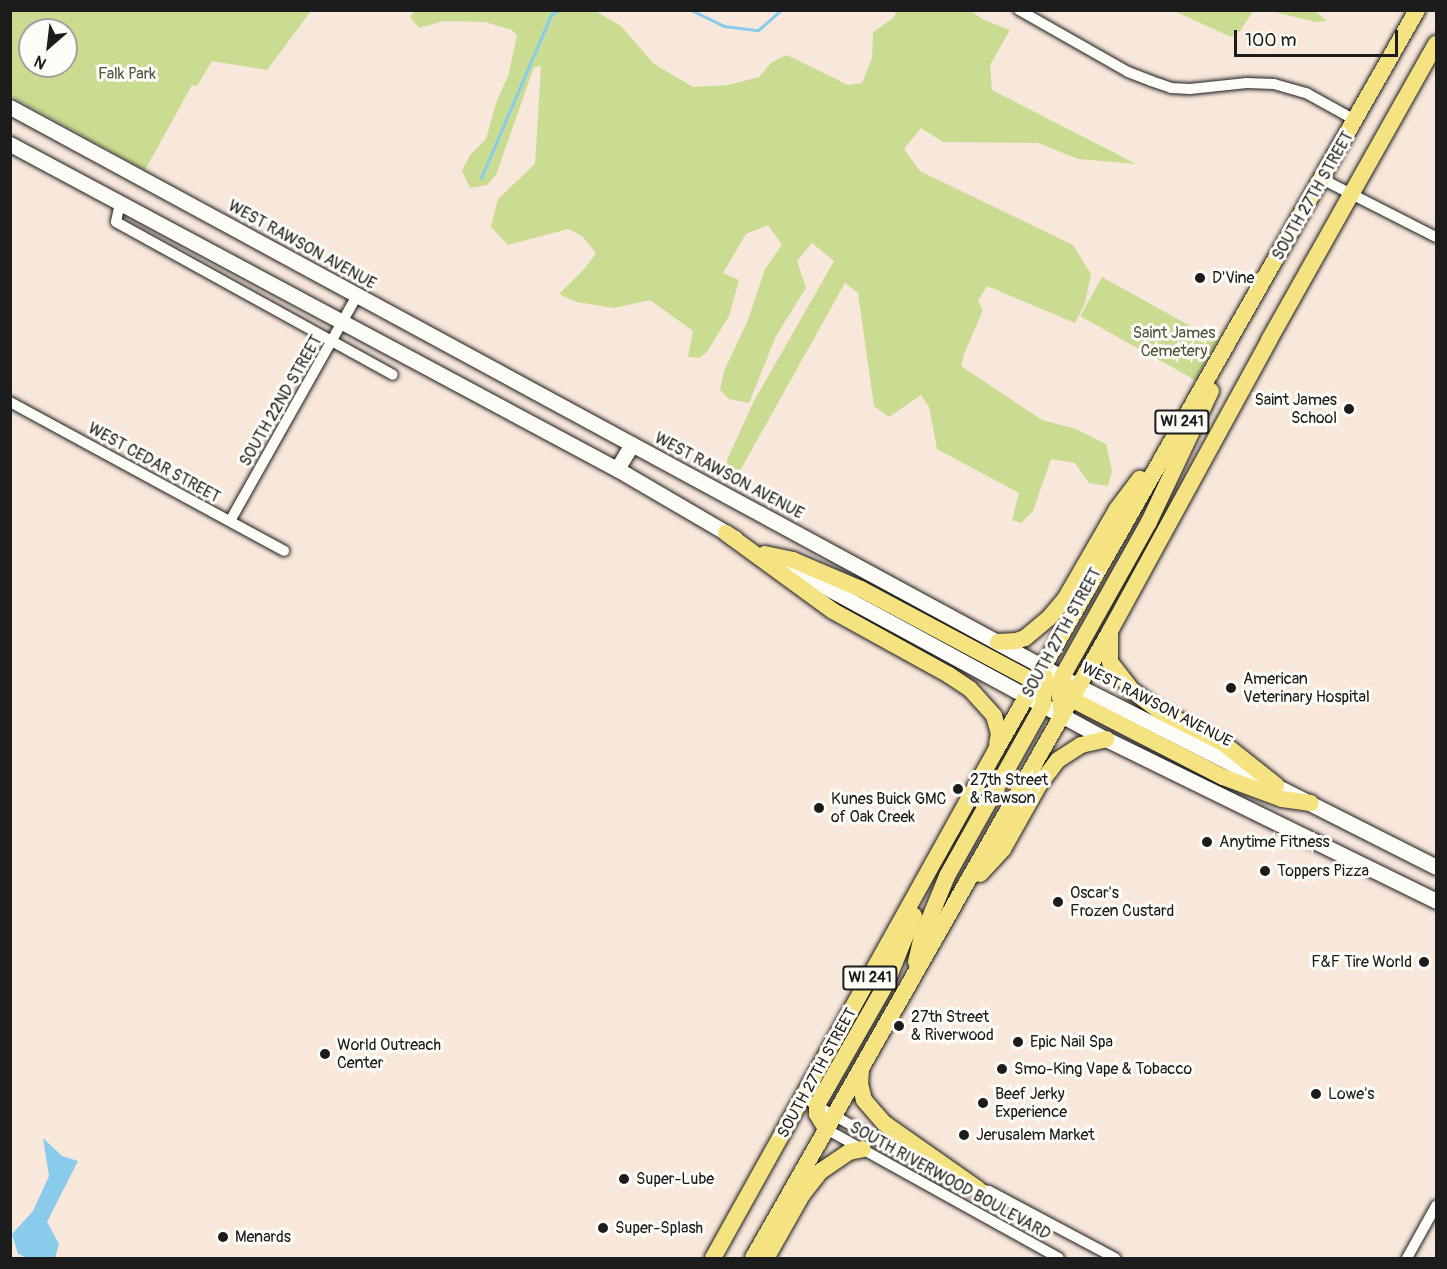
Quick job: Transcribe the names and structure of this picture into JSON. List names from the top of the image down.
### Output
{
  "streets": {
    "main road": ["SOUTH 27TH STREET", "WEST RAWSON AVENUE", "WI 241"],
    "street": ["SOUTH 22ND STREET", "WEST CEDAR STREET", "SOUTH RIVERWOOD BOULEVARD"]
  },
  "crossings": [
    ["SOUTH 27TH STREET", "WEST RAWSON AVENUE"],
    ["SOUTH 27TH STREET", "SOUTH RIVERWOOD BOULEVARD"],
    ["WEST RAWSON AVENUE", "SOUTH 22ND STREET"],
    ["SOUTH 22ND STREET", "WEST CEDAR STREET"]
  ],
  "parks": ["Falk Park", "Saint James Cemetery"],
  "places": [
    "D'Vine",
    "Saint James School",
    "American Veterinary Hospital",
    "27th Street & Rawson",
    "Kunes Buick GMC of Oak Creek",
    "Anytime Fitness",
    "Toppers Pizza",
    "Oscar's Frozen Custard",
    "F&F Tire World",
    "27th Street & Riverwood",
    "Epic Nail Spa",
    "World Outreach Center",
    "Smo-King Vape & Tobacco",
    "Lowe's",
    "Beef Jerky Experience",
    "Jerusalem Market",
    "Super-Lube",
    "Super-Splash",
    "Menards"
  ],
  "scale_bar": "100 m",
  "north": "bottom left"
}
